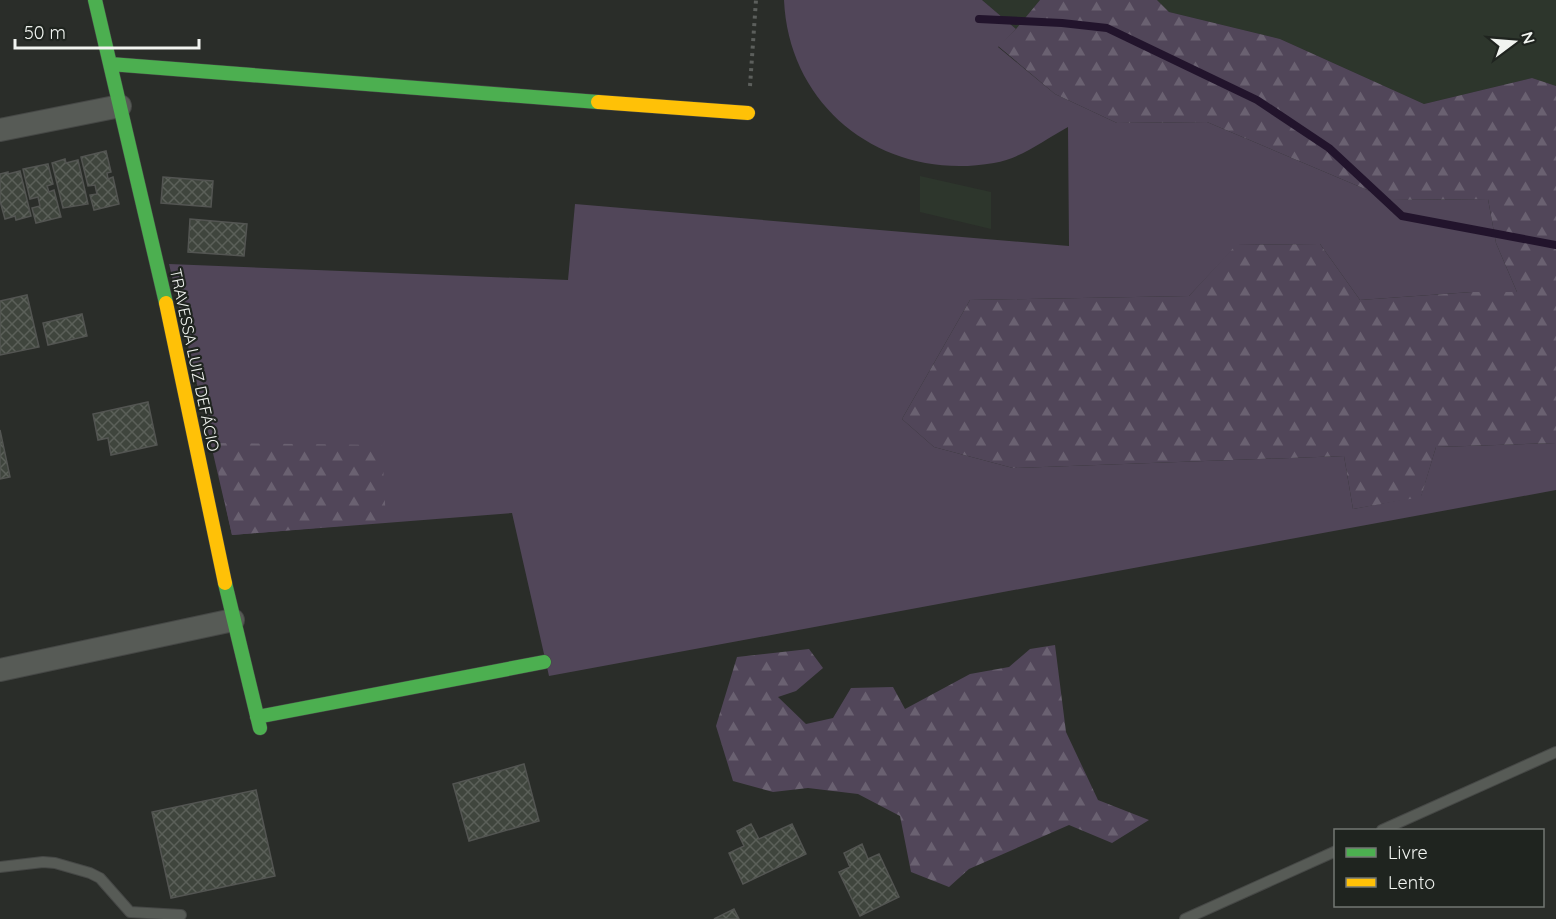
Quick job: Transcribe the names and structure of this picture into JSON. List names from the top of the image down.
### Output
{
  "streets": {
    "street": ["TRAVESSA LUIZ DEFÁCIO"]
  },
  "legend": ["Livre", "Lento"],
  "scale_bar": "50 m",
  "north": "right"
}
